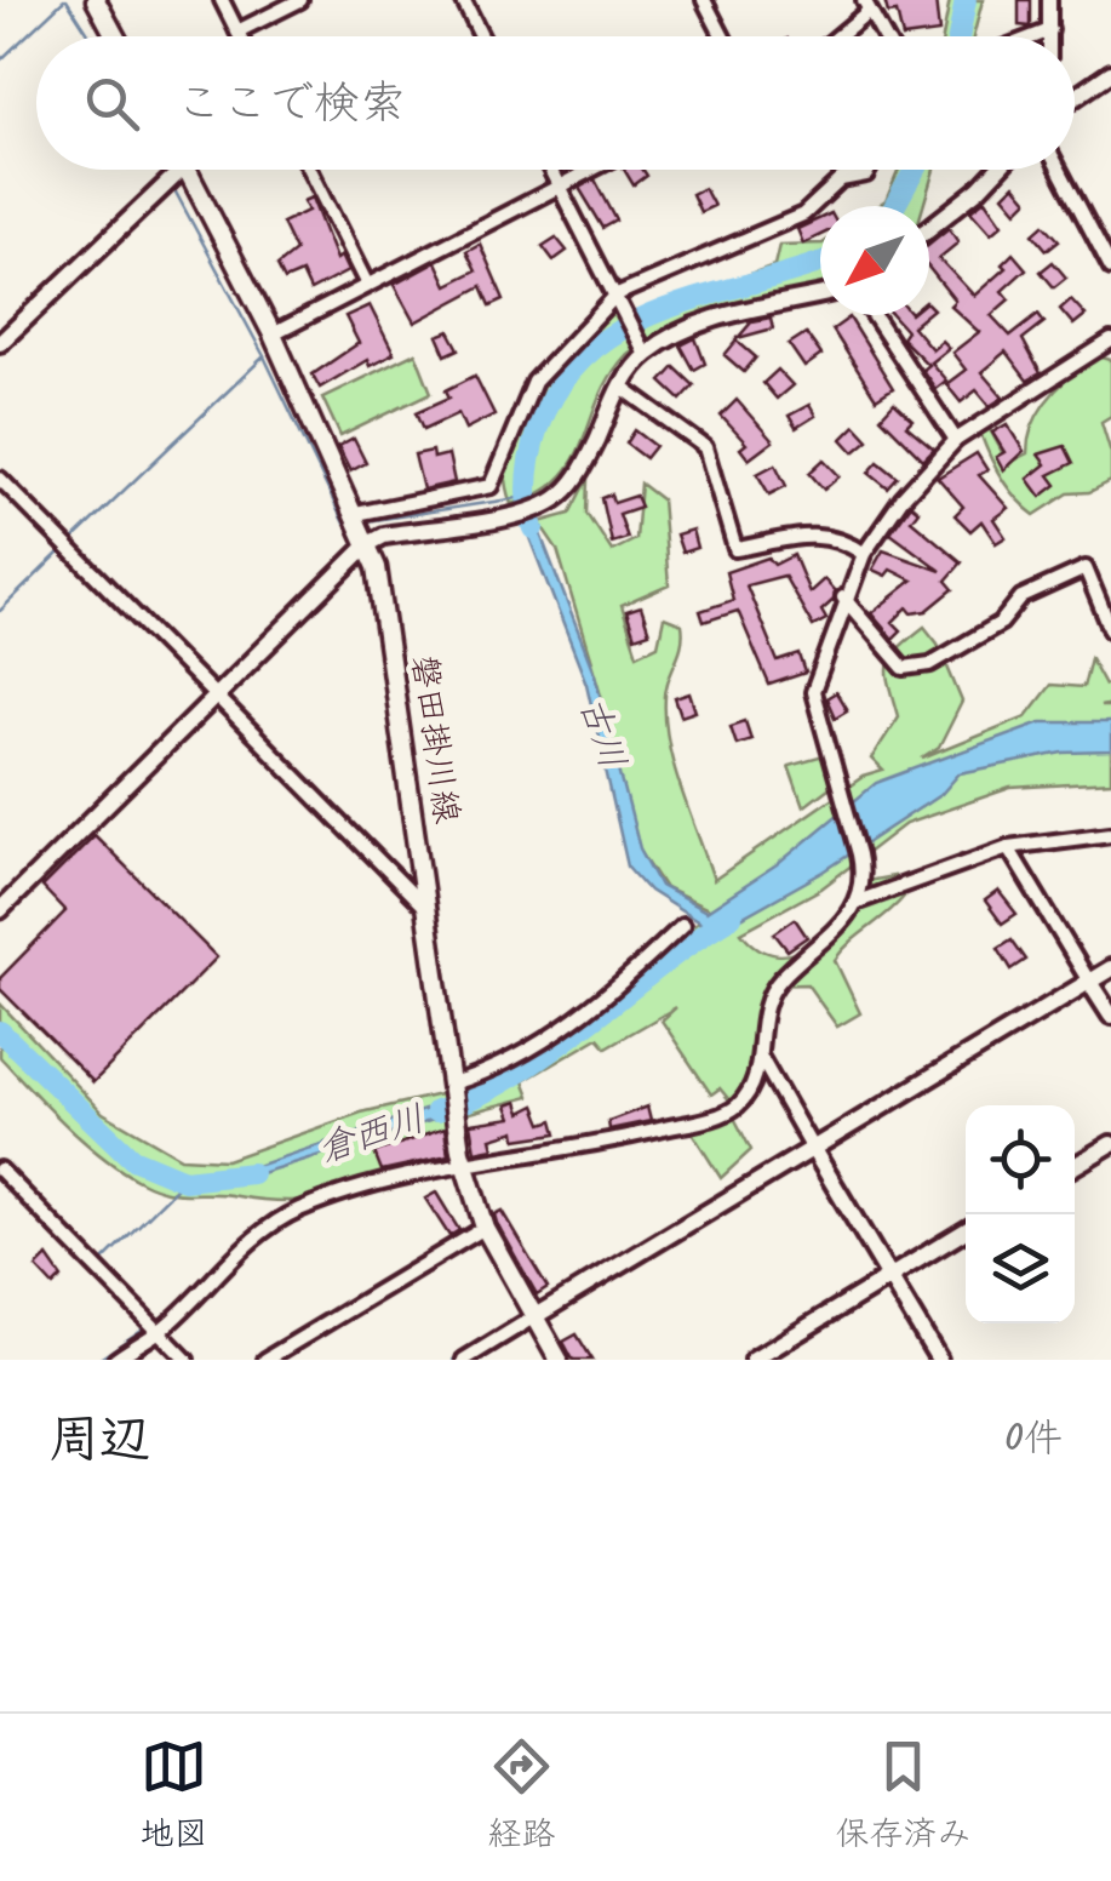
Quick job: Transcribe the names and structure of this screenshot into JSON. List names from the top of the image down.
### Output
{
  "streets": {
    "main road": ["磐田掛川線"]
  },
  "water": ["古川", "倉西川"],
  "north": "bottom left",
  "page": {
    "search": "ここで検索",
    "heading": ["周辺", "0件"],
    "nav": ["地図", "経路", "保存済み"]
  }
}
